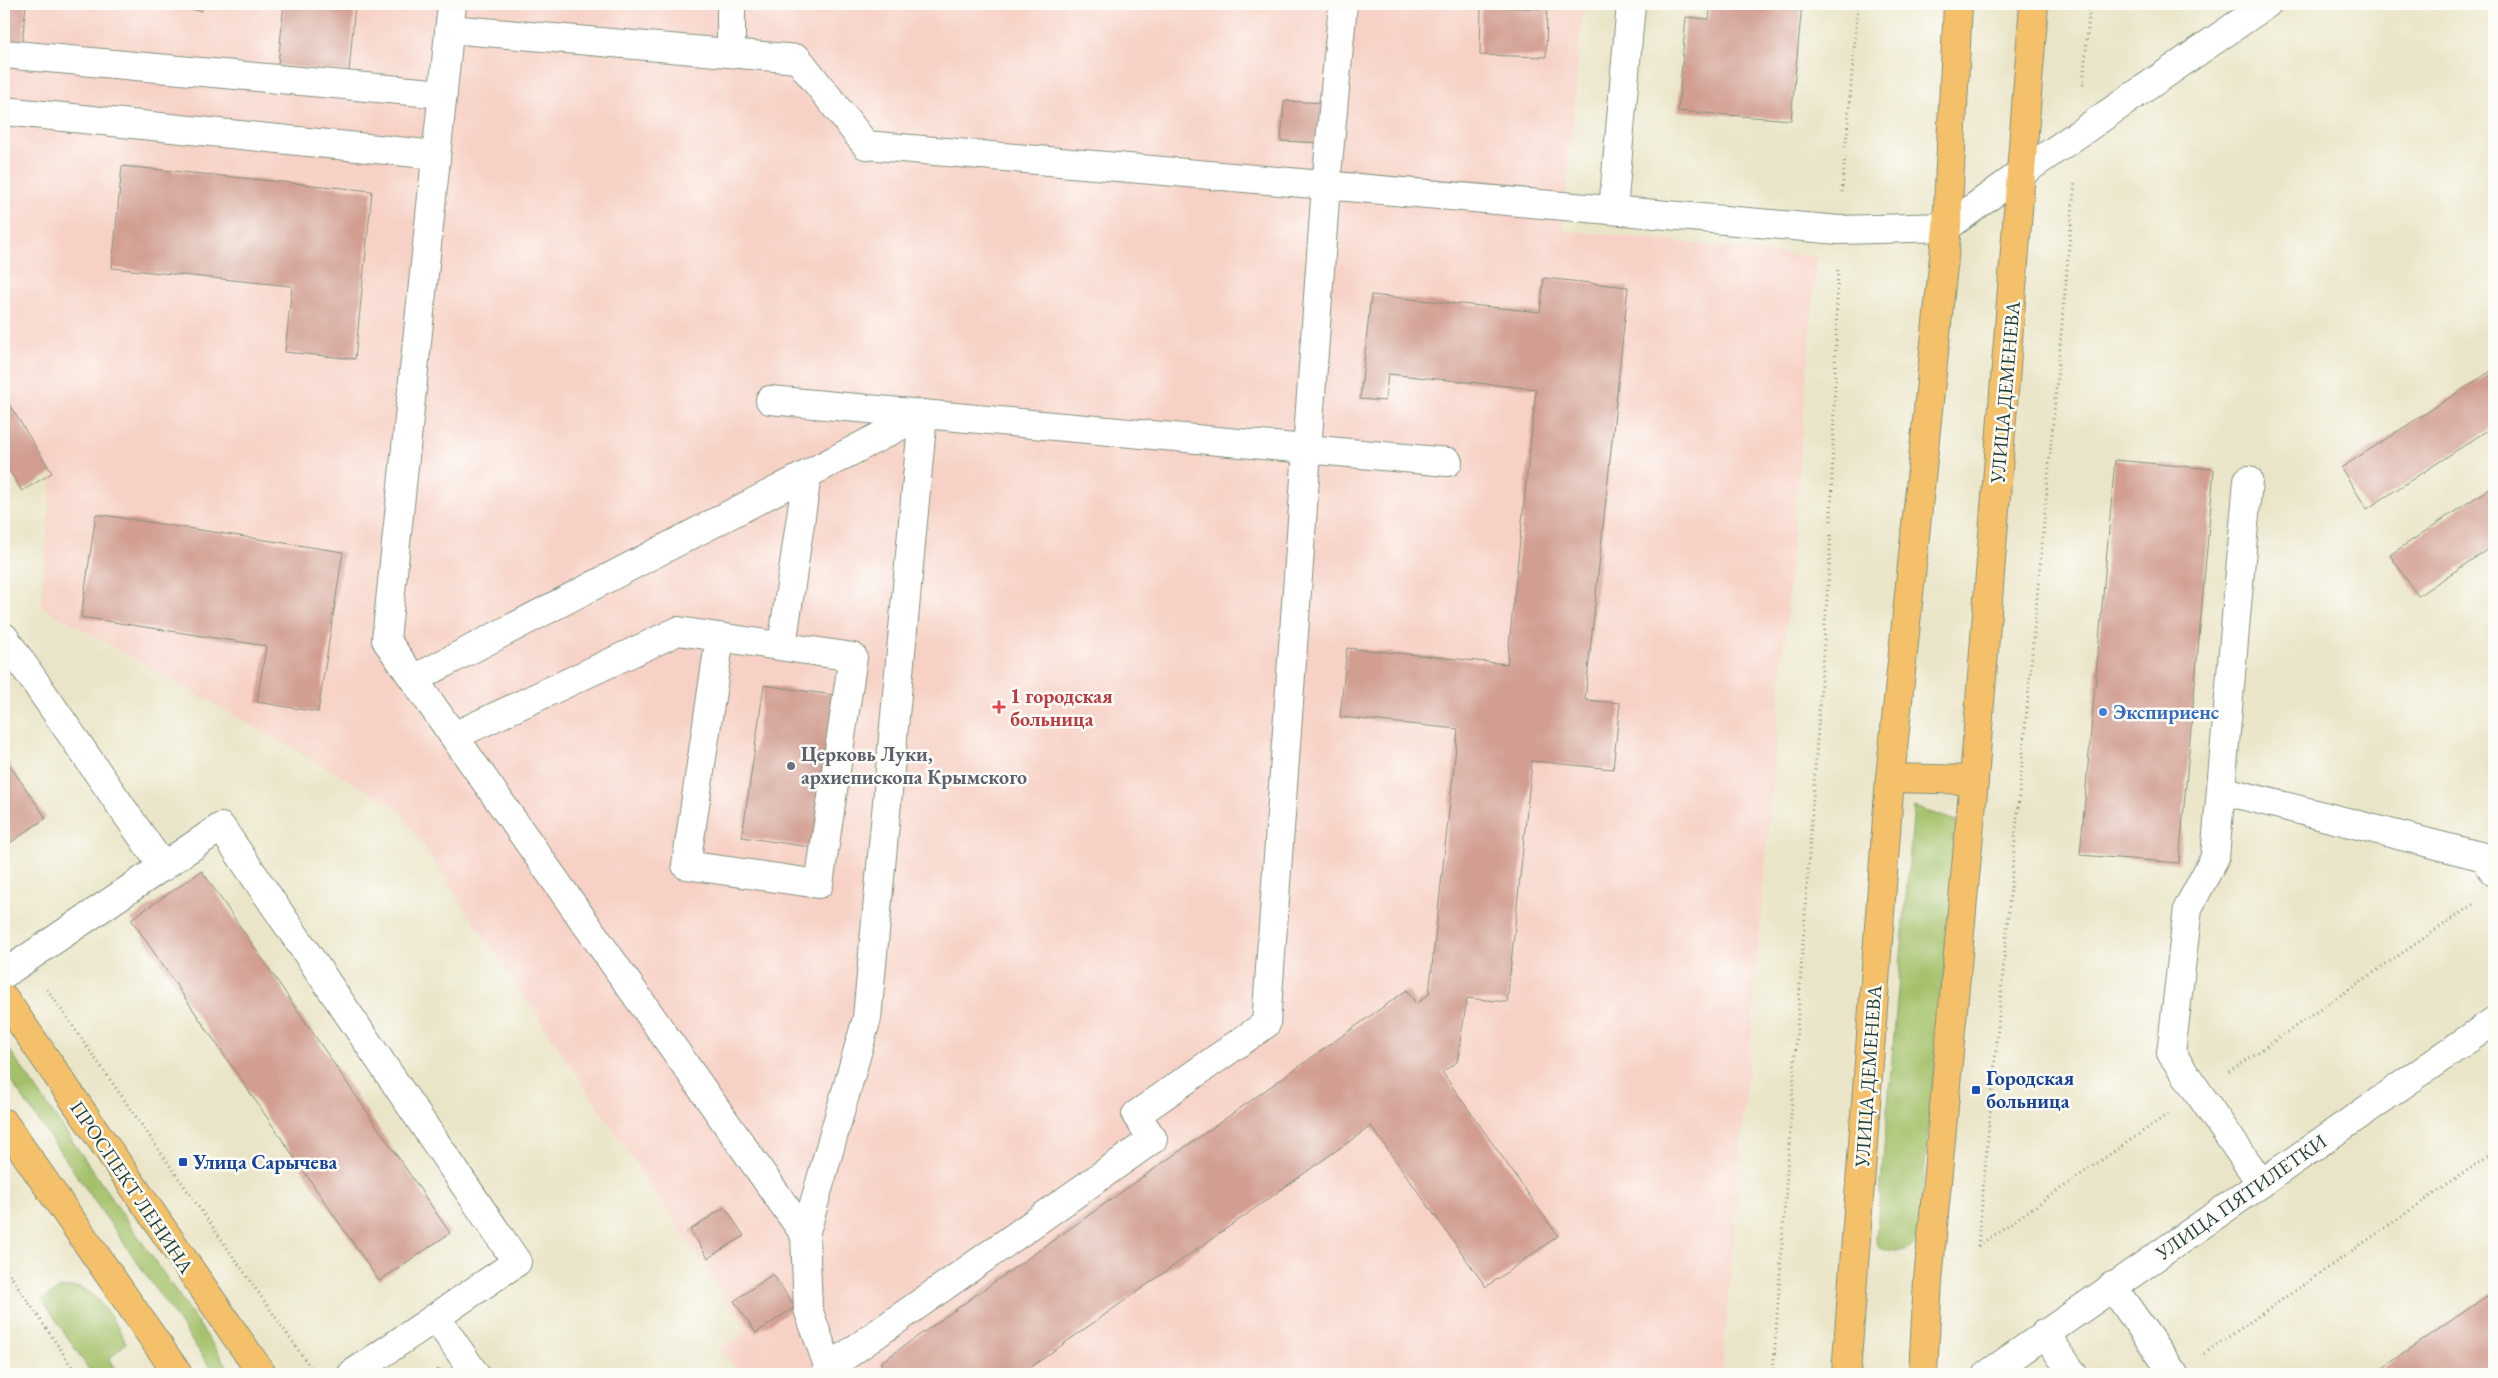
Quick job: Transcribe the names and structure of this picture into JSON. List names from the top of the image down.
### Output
{
  "streets": {
    "main road": ["УЛИЦА ДЕМЕНЕВА", "ПРОСПЕКТ ЛЕНИНА"],
    "street": ["УЛИЦА ПЯТИЛЕТКИ"]
  },
  "places": {
    "health": ["1 городская больница"],
    "other": ["Экспириенс", "Церковь Луки, архиепископа Крымского"],
    "transit": ["Городская больница", "Улица Сарычева"]
  }
}
